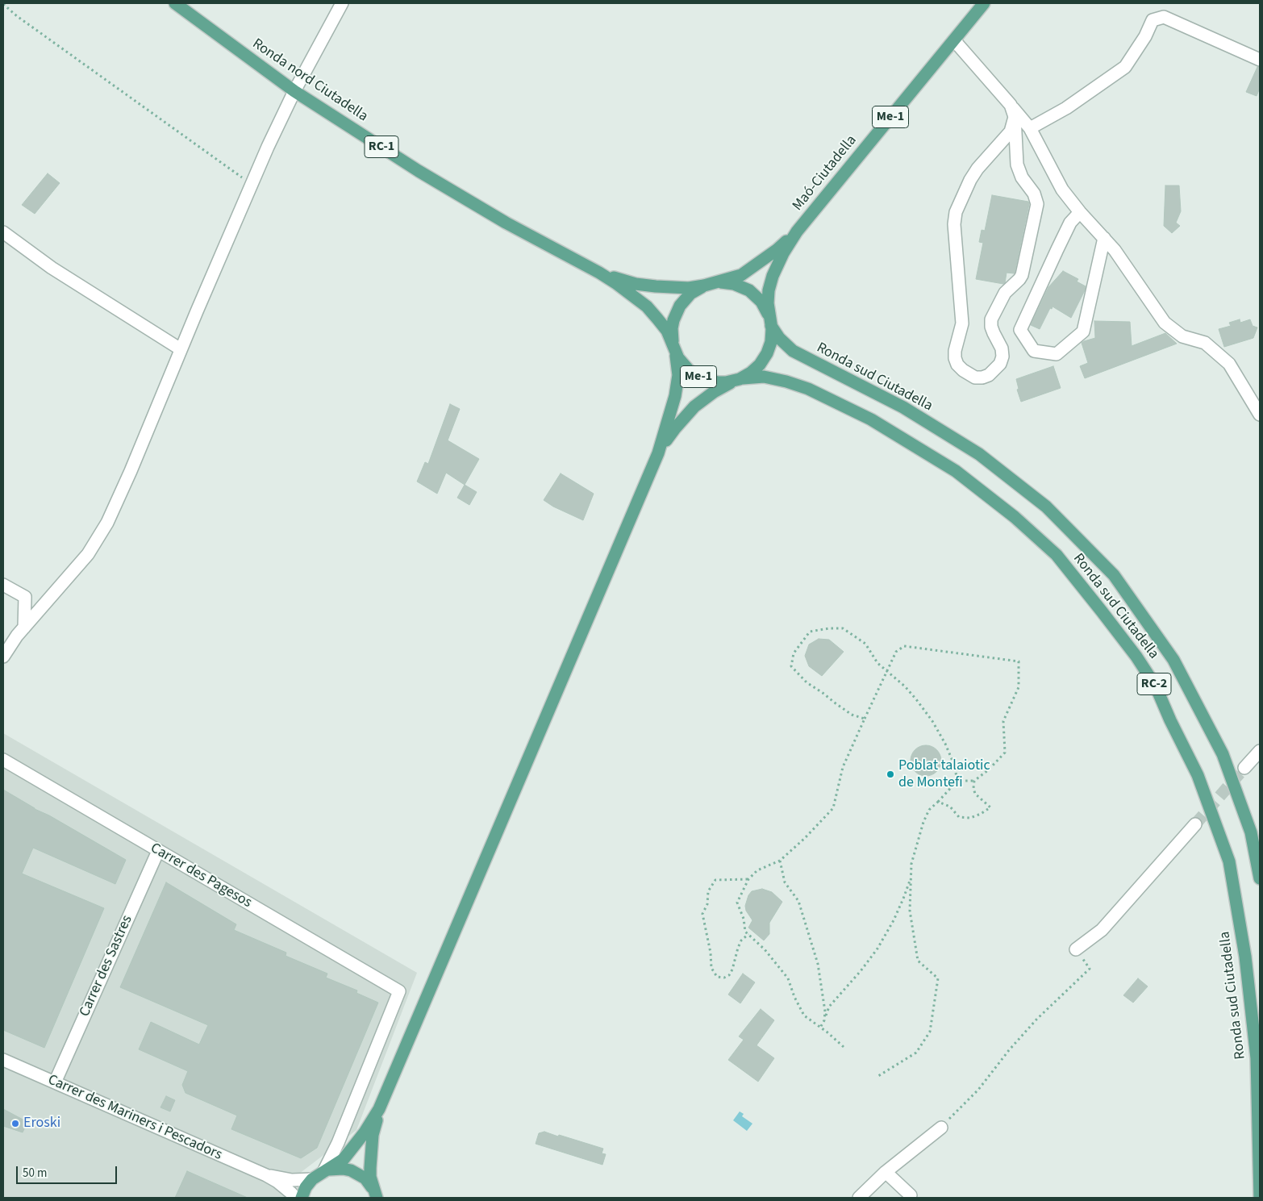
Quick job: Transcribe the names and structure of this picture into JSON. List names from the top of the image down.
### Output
{
  "streets": {
    "main road": [
      "Ronda nord Ciutadella",
      "Me-1",
      "RC-1",
      "Maó-Ciutadella",
      "Ronda sud Ciutadella",
      "RC-2"
    ],
    "street": ["Carrer des Pagesos", "Carrer des Sastres", "Carrer des Mariners i Pescadors"]
  },
  "crossings": [
    ["Ronda nord Ciutadella", "RC-1"],
    ["Me-1", "RC-1"],
    ["Me-1", "Maó-Ciutadella"],
    ["Me-1", "Ronda sud Ciutadella"],
    ["Me-1", "Carrer des Pagesos"],
    ["Me-1", "Carrer des Mariners i Pescadors"],
    ["RC-1", "Ronda sud Ciutadella"],
    ["Carrer des Pagesos", "Carrer des Sastres"],
    ["Carrer des Sastres", "Carrer des Mariners i Pescadors"]
  ],
  "places": ["Poblat talaiotic de Montefi", "Eroski"],
  "scale_bar": "50 m"
}
